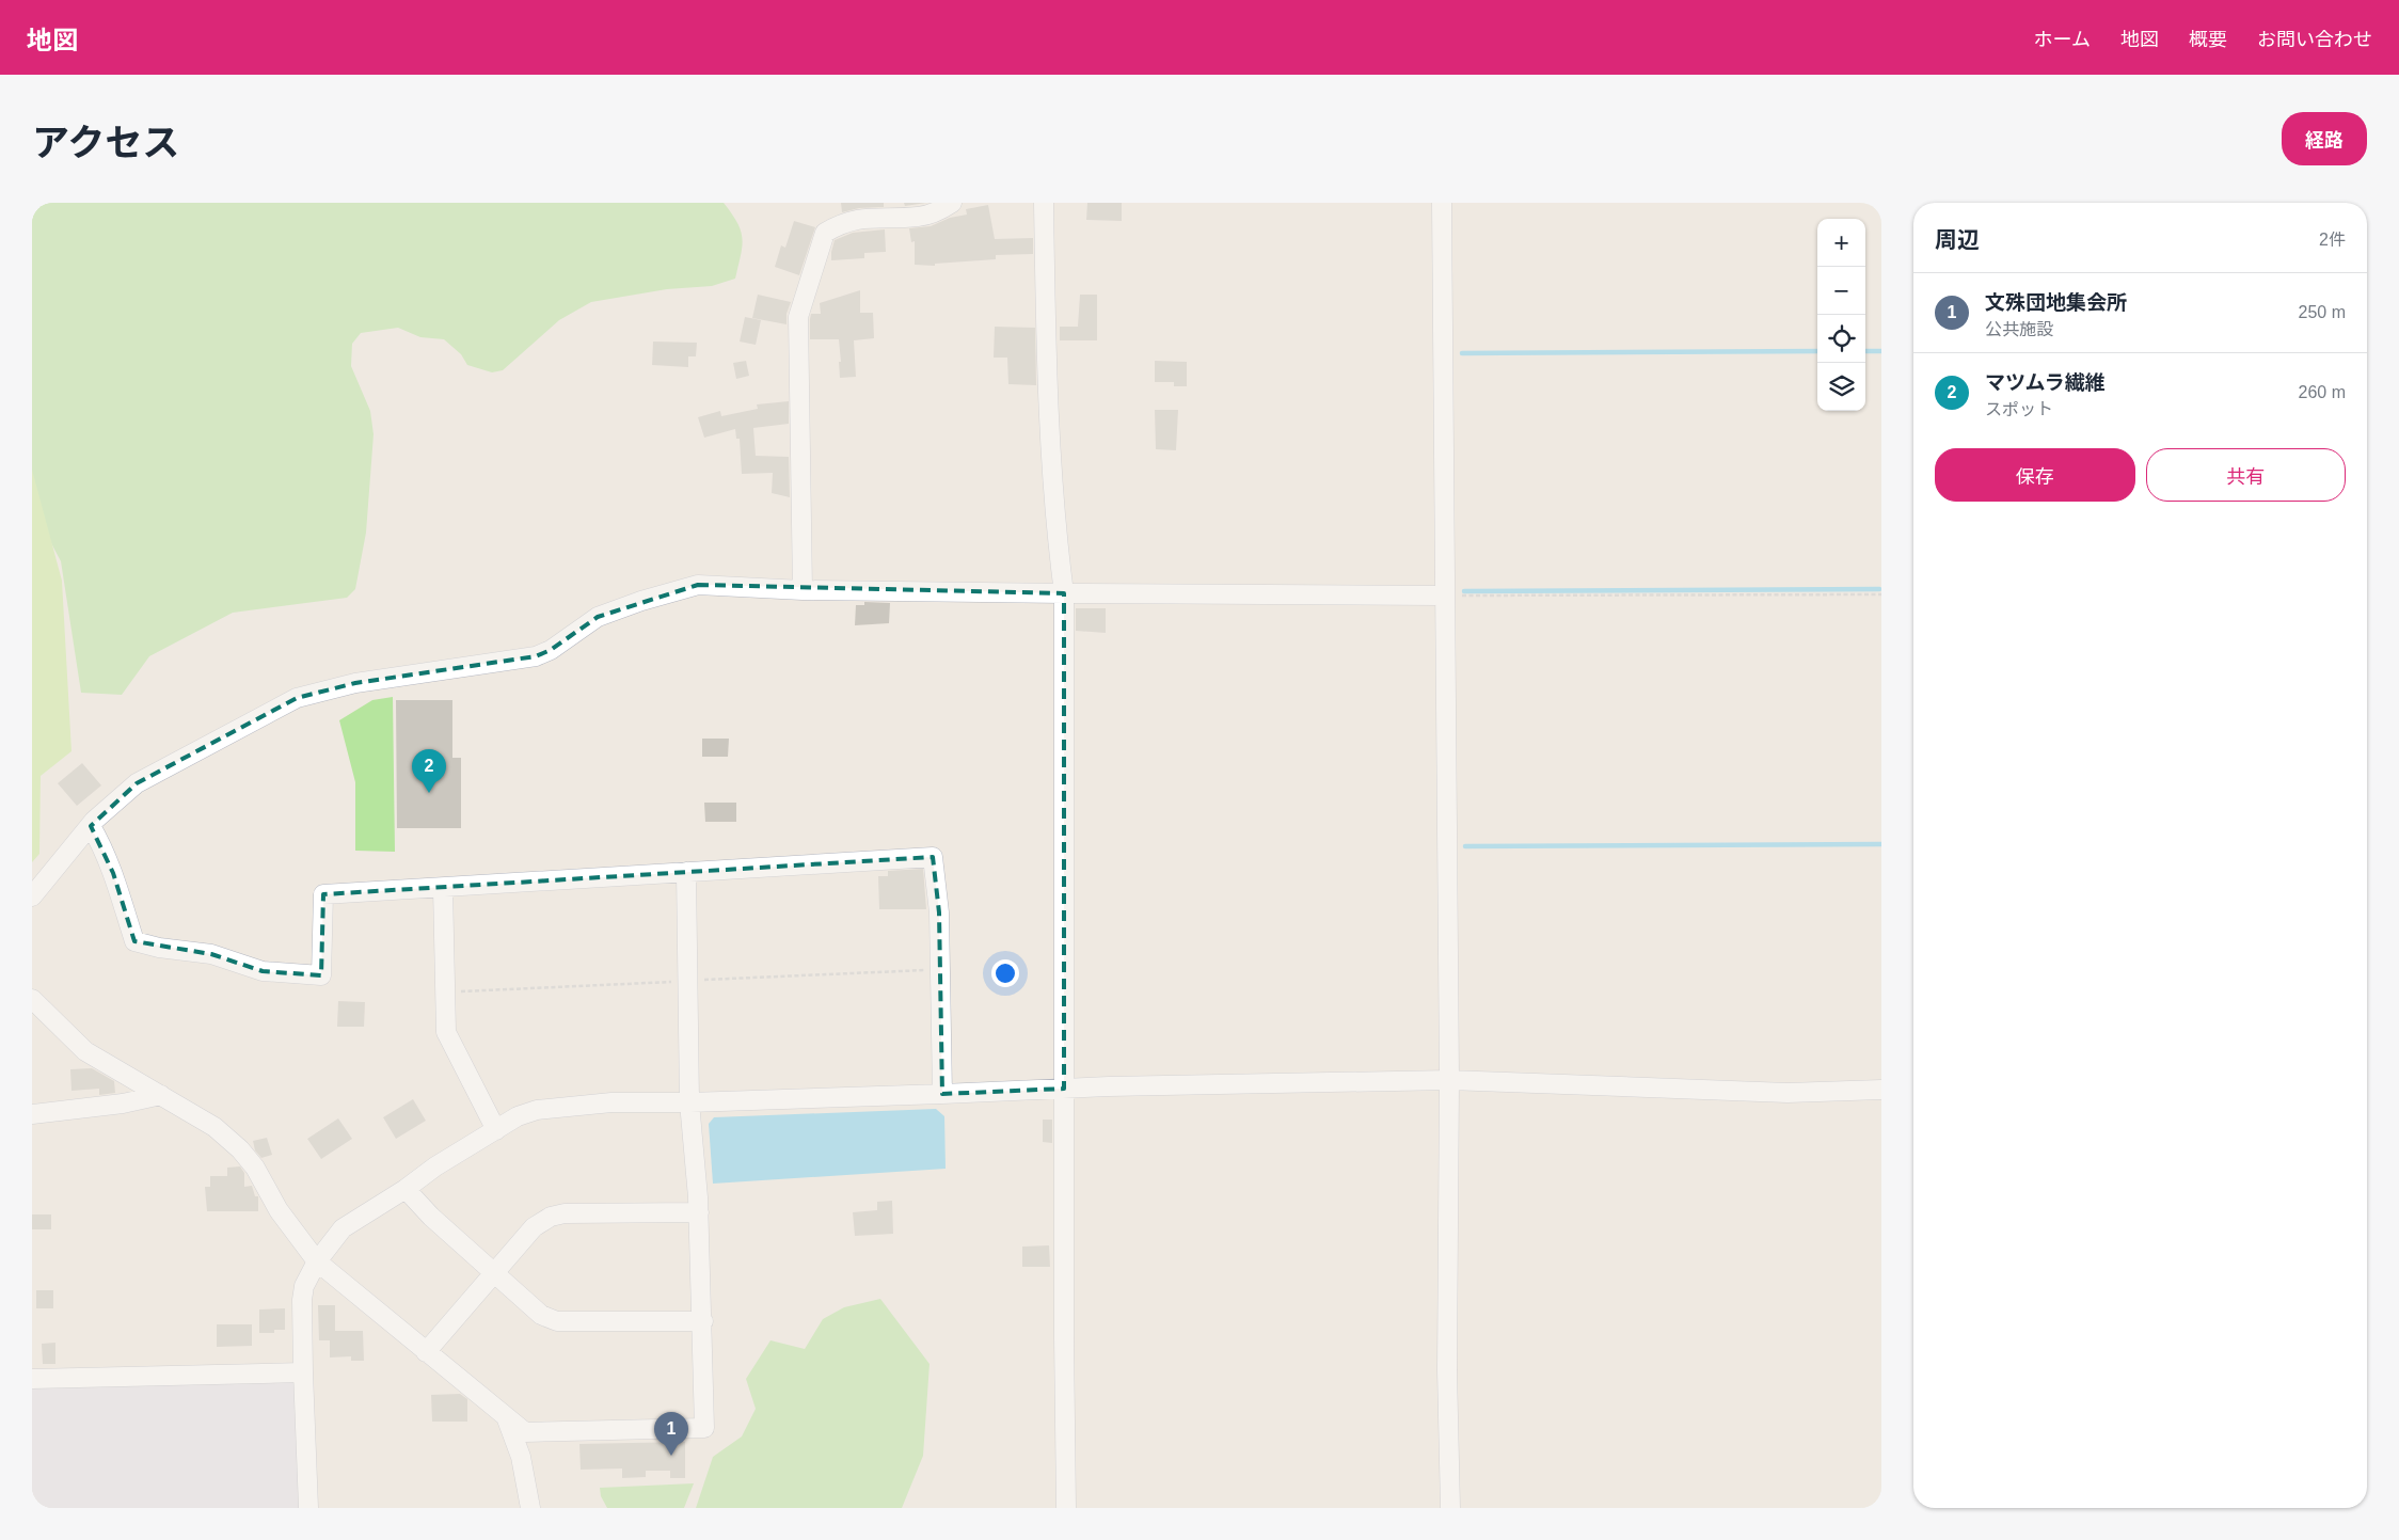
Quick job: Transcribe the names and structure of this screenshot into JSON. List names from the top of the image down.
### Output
{
  "page": {
    "header": "地図",
    "nav": [
      "ホーム",
      "地図",
      "概要",
      "お問い合わせ"
    ],
    "title": "アクセス",
    "buttons": [
      "経路",
      ["保存", "共有"]
    ],
    "heading": ["周辺", "2件"],
    "map_buttons": ["+", "−"],
    "list": [
      {
        "mark": "1",
        "name": "文殊団地集会所",
        "note": "公共施設",
        "value": "250 m"
      },
      {
        "mark": "2",
        "name": "マツムラ繊維",
        "note": "スポット",
        "value": "260 m"
      }
    ],
    "pins": ["2", "1"]
  }
}
